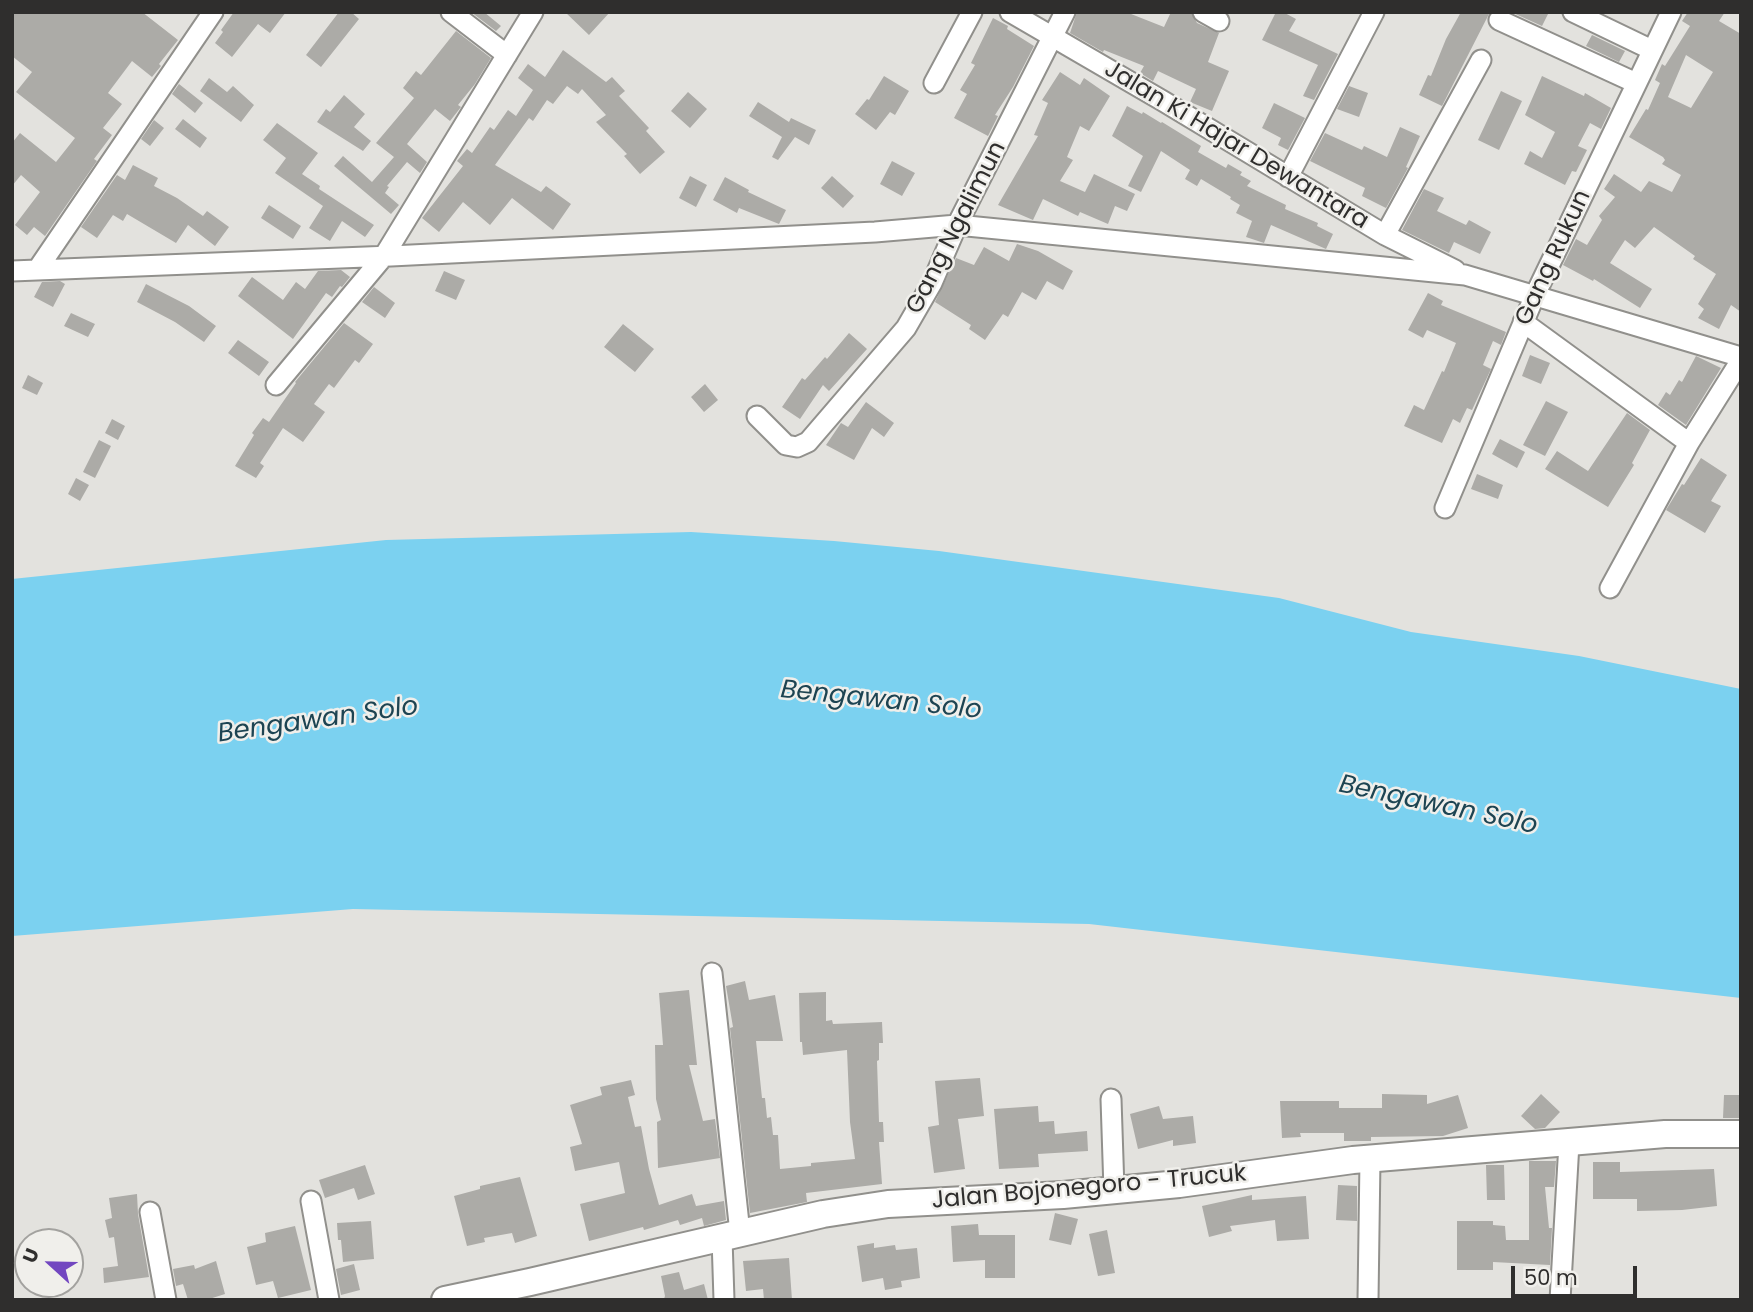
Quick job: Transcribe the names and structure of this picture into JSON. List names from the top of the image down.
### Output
{
  "streets": {
    "street": [
      "Jalan Ki Hajar Dewantara",
      "Gang Ngalimun",
      "Gang Rukun",
      "Jalan Bojonegoro - Trucuk"
    ]
  },
  "crossings": [
    ["Jalan Ki Hajar Dewantara", "Gang Ngalimun"]
  ],
  "water": ["Bengawan Solo"],
  "scale_bar": "50 m",
  "north": "left"
}
